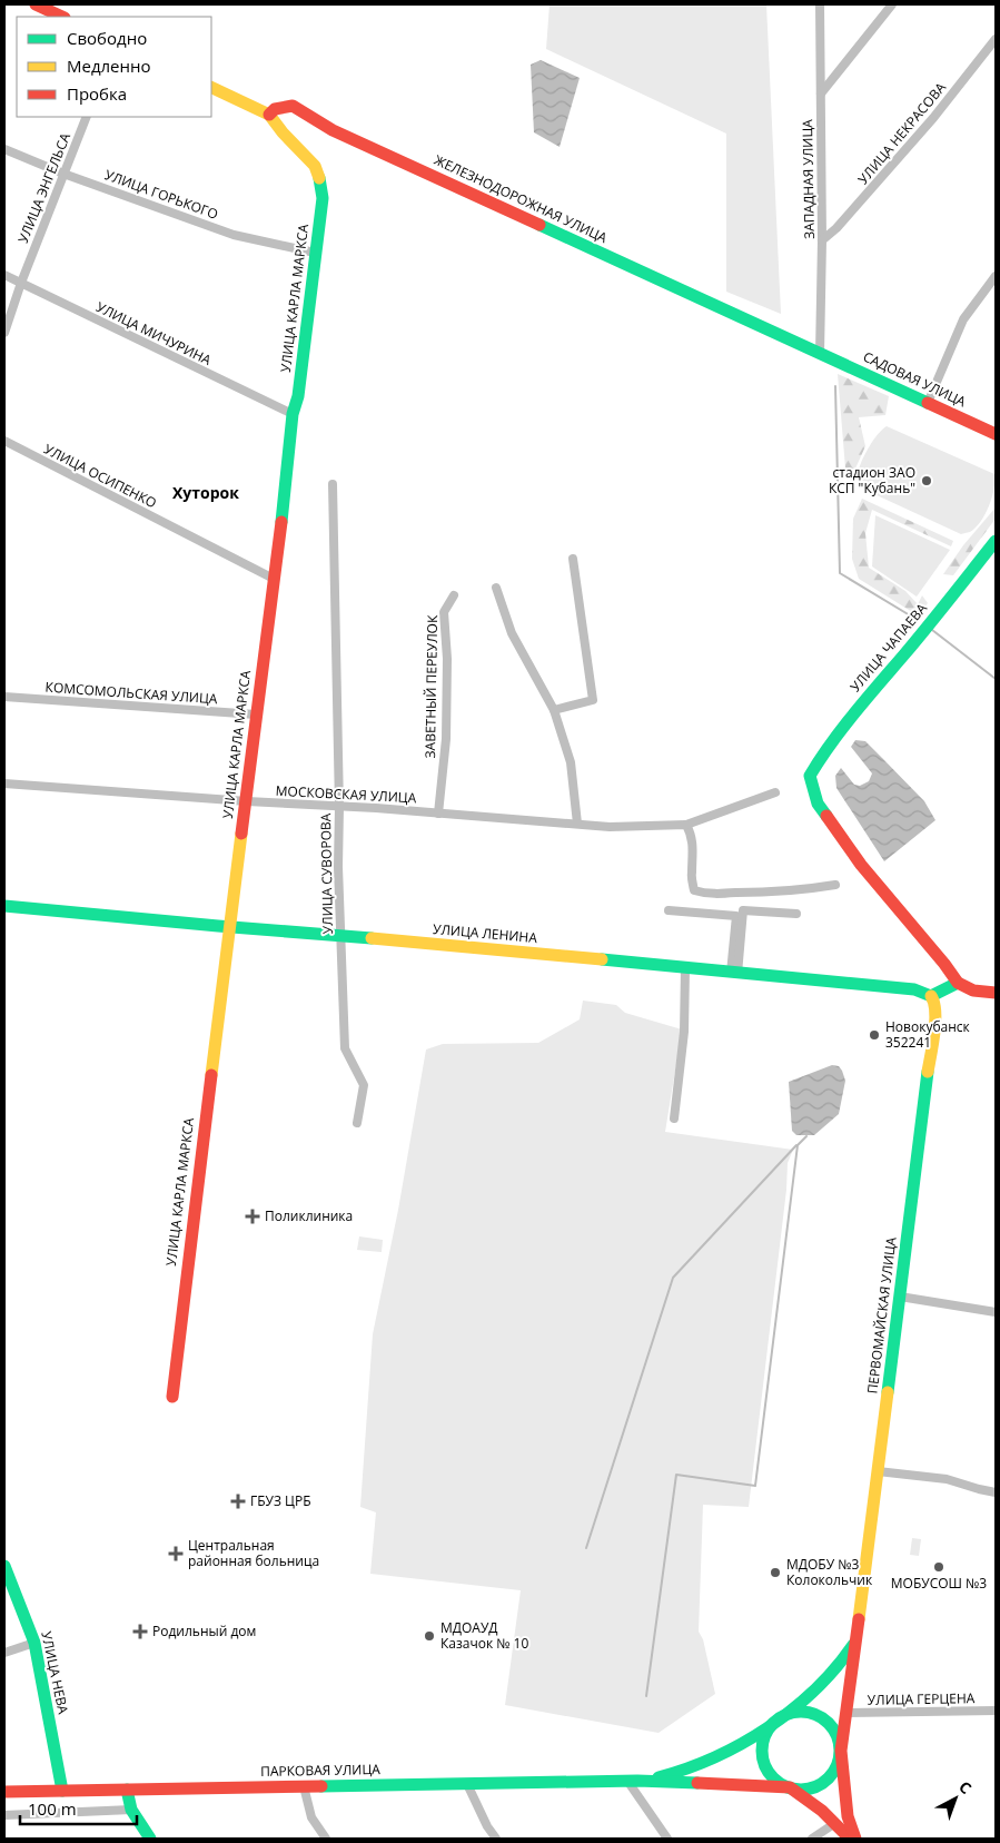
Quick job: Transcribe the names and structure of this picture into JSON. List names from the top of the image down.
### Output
{
  "streets": {
    "main road": [
      "ЖЕЛЕЗНОДОРОЖНАЯ УЛИЦА",
      "УЛИЦА КАРЛА МАРКСА",
      "САДОВАЯ УЛИЦА",
      "УЛИЦА ЧАПАЕВА",
      "УЛИЦА ЛЕНИНА",
      "ПЕРВОМАЙСКАЯ УЛИЦА",
      "УЛИЦА НЕВА",
      "ПАРКОВАЯ УЛИЦА"
    ],
    "street": [
      "УЛИЦА НЕКРАСОВА",
      "ЗАПАДНАЯ УЛИЦА",
      "УЛИЦА ЭНГЕЛЬСА",
      "УЛИЦА ГОРЬКОГО",
      "УЛИЦА МИЧУРИНА",
      "УЛИЦА ОСИПЕНКО",
      "ЗАВЕТНЫЙ ПЕРЕУЛОК",
      "КОМСОМОЛЬСКАЯ УЛИЦА",
      "МОСКОВСКАЯ УЛИЦА",
      "УЛИЦА СУВОРОВА",
      "УЛИЦА ГЕРЦЕНА"
    ]
  },
  "crossings": [
    ["УЛИЦА НЕКРАСОВА", "ЗАПАДНАЯ УЛИЦА"],
    ["ЗАПАДНАЯ УЛИЦА", "ЖЕЛЕЗНОДОРОЖНАЯ УЛИЦА"],
    ["ЗАПАДНАЯ УЛИЦА", "САДОВАЯ УЛИЦА"],
    ["УЛИЦА ЭНГЕЛЬСА", "УЛИЦА ГОРЬКОГО"],
    ["УЛИЦА ЭНГЕЛЬСА", "УЛИЦА МИЧУРИНА"],
    ["УЛИЦА ГОРЬКОГО", "УЛИЦА КАРЛА МАРКСА"],
    ["ЖЕЛЕЗНОДОРОЖНАЯ УЛИЦА", "УЛИЦА КАРЛА МАРКСА"],
    ["ЖЕЛЕЗНОДОРОЖНАЯ УЛИЦА", "САДОВАЯ УЛИЦА"],
    ["УЛИЦА КАРЛА МАРКСА", "УЛИЦА МИЧУРИНА"],
    ["УЛИЦА КАРЛА МАРКСА", "УЛИЦА ОСИПЕНКО"],
    ["УЛИЦА КАРЛА МАРКСА", "КОМСОМОЛЬСКАЯ УЛИЦА"],
    ["УЛИЦА КАРЛА МАРКСА", "МОСКОВСКАЯ УЛИЦА"],
    ["УЛИЦА КАРЛА МАРКСА", "УЛИЦА ЛЕНИНА"],
    ["ЗАВЕТНЫЙ ПЕРЕУЛОК", "МОСКОВСКАЯ УЛИЦА"],
    ["МОСКОВСКАЯ УЛИЦА", "УЛИЦА СУВОРОВА"],
    ["УЛИЦА СУВОРОВА", "УЛИЦА ЛЕНИНА"],
    ["УЛИЦА ЛЕНИНА", "ПЕРВОМАЙСКАЯ УЛИЦА"],
    ["ПЕРВОМАЙСКАЯ УЛИЦА", "УЛИЦА ГЕРЦЕНА"],
    ["ПЕРВОМАЙСКАЯ УЛИЦА", "ПАРКОВАЯ УЛИЦА"],
    ["УЛИЦА НЕВА", "ПАРКОВАЯ УЛИЦА"]
  ],
  "districts": ["Хуторок"],
  "places": {
    "other": [
      "стадион ЗАО КСП \"Кубань\"",
      "Новокубанск 352241",
      "МОБУСОШ №3",
      "МДОБУ №3 Колокольчик",
      "МДОАУД Казачок № 10"
    ],
    "health": [
      "Поликлиника",
      "ГБУЗ ЦРБ",
      "Центральная районная больница",
      "Родильный дом"
    ]
  },
  "legend": ["Свободно", "Медленно", "Пробка"],
  "scale_bar": "100 m",
  "north": "top right"
}
